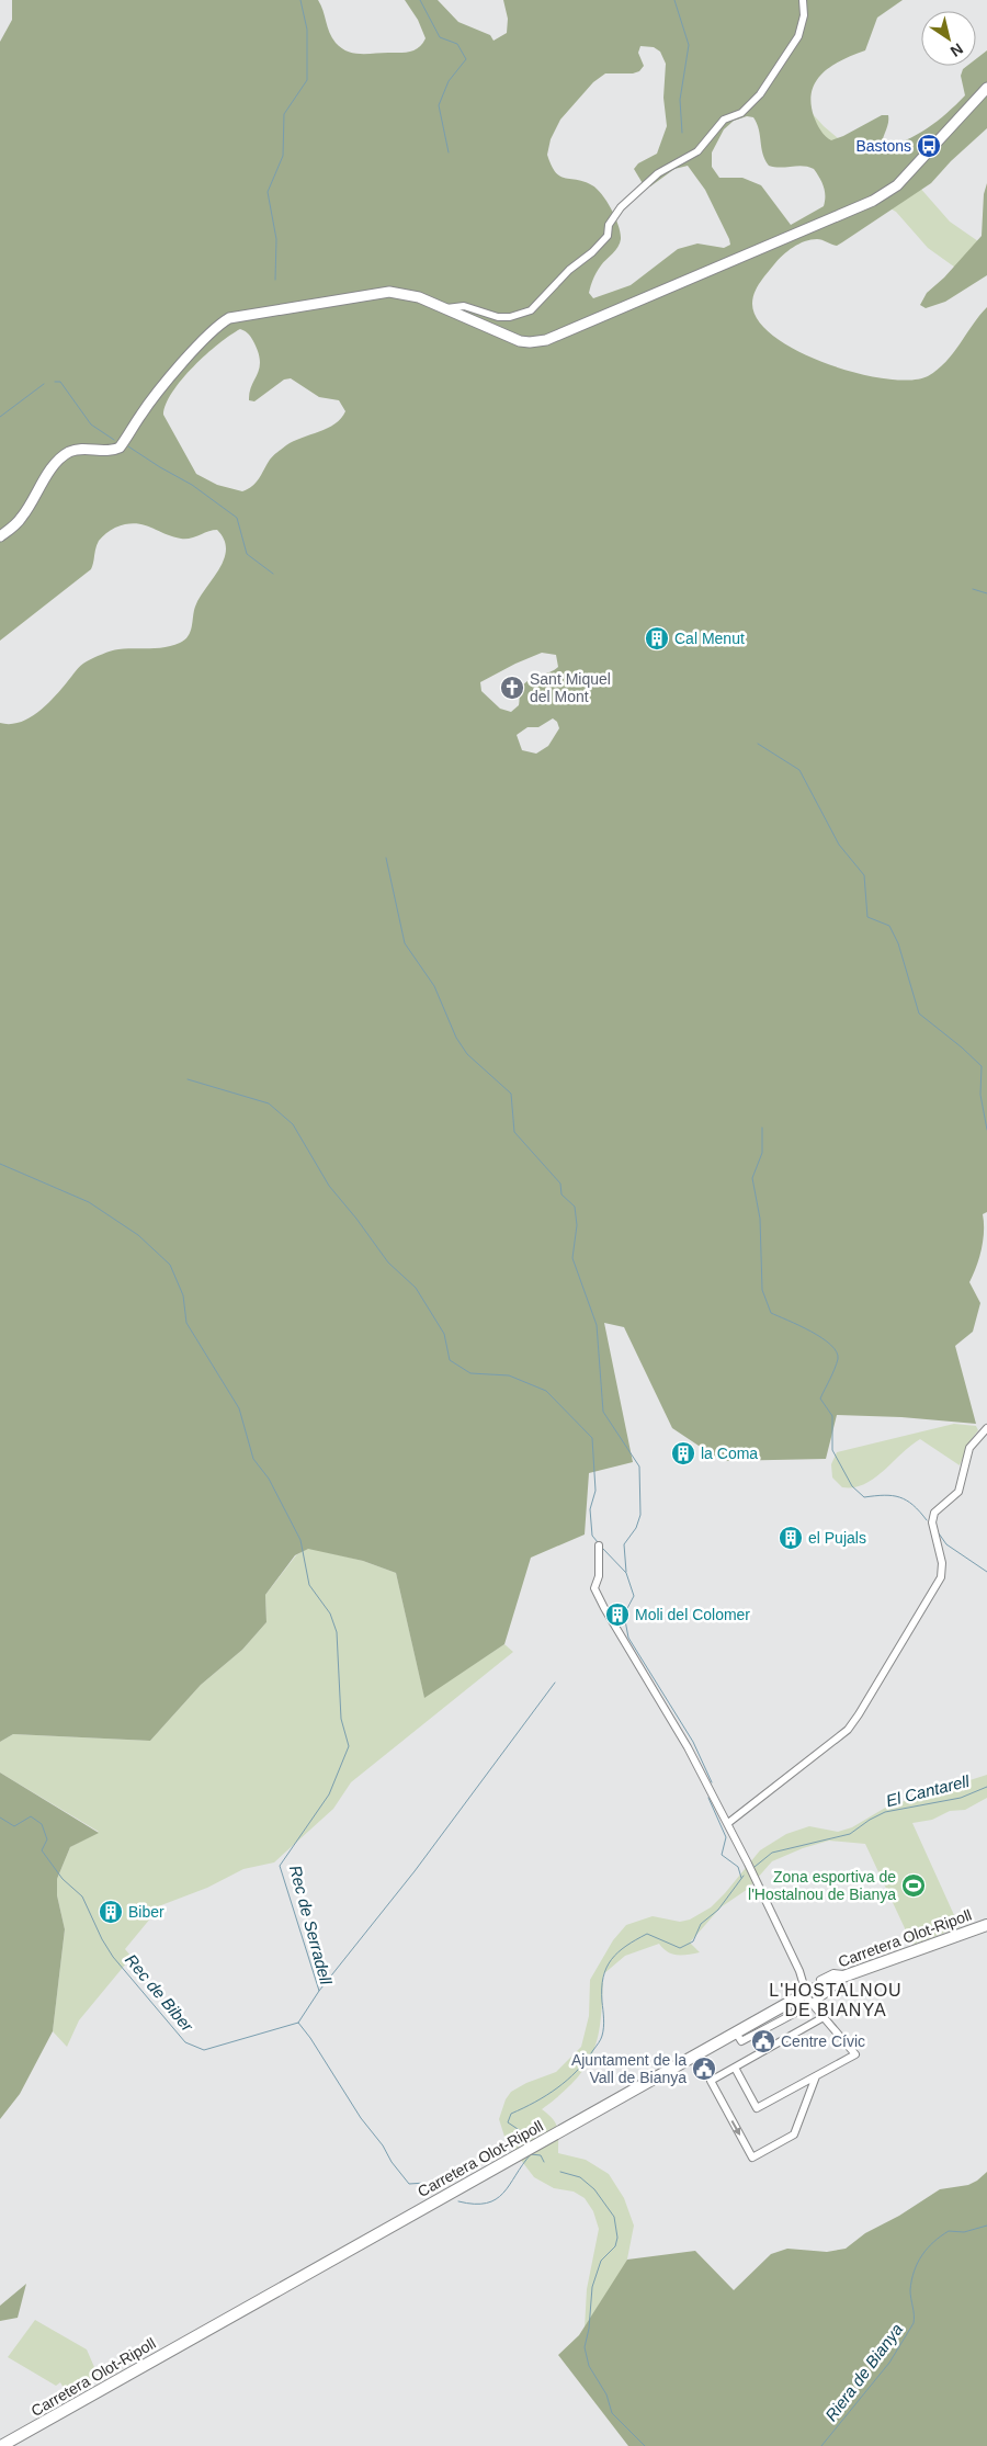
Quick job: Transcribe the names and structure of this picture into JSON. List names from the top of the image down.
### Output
{
  "streets": {
    "main road": ["Carretera Olot-Ripoll"]
  },
  "districts": ["L'HOSTALNOU DE BIANYA"],
  "water": [
    "El Cantarell",
    "Rec de Serradell",
    "Rec de Biber",
    "Riera de Bianya"
  ],
  "places": {
    "bus stop": ["Bastons"],
    "building": [
      "Cal Menut",
      "la Coma",
      "el Pujals",
      "Moli del Colomer",
      "Biber"
    ],
    "church": ["Sant Miquel del Mont"],
    "sports": ["Zona esportiva de l'Hostalnou de Bianya"],
    "public building": ["Centre Cívic", "Ajuntament de la Vall de Bianya"]
  },
  "north": "bottom right"
}
